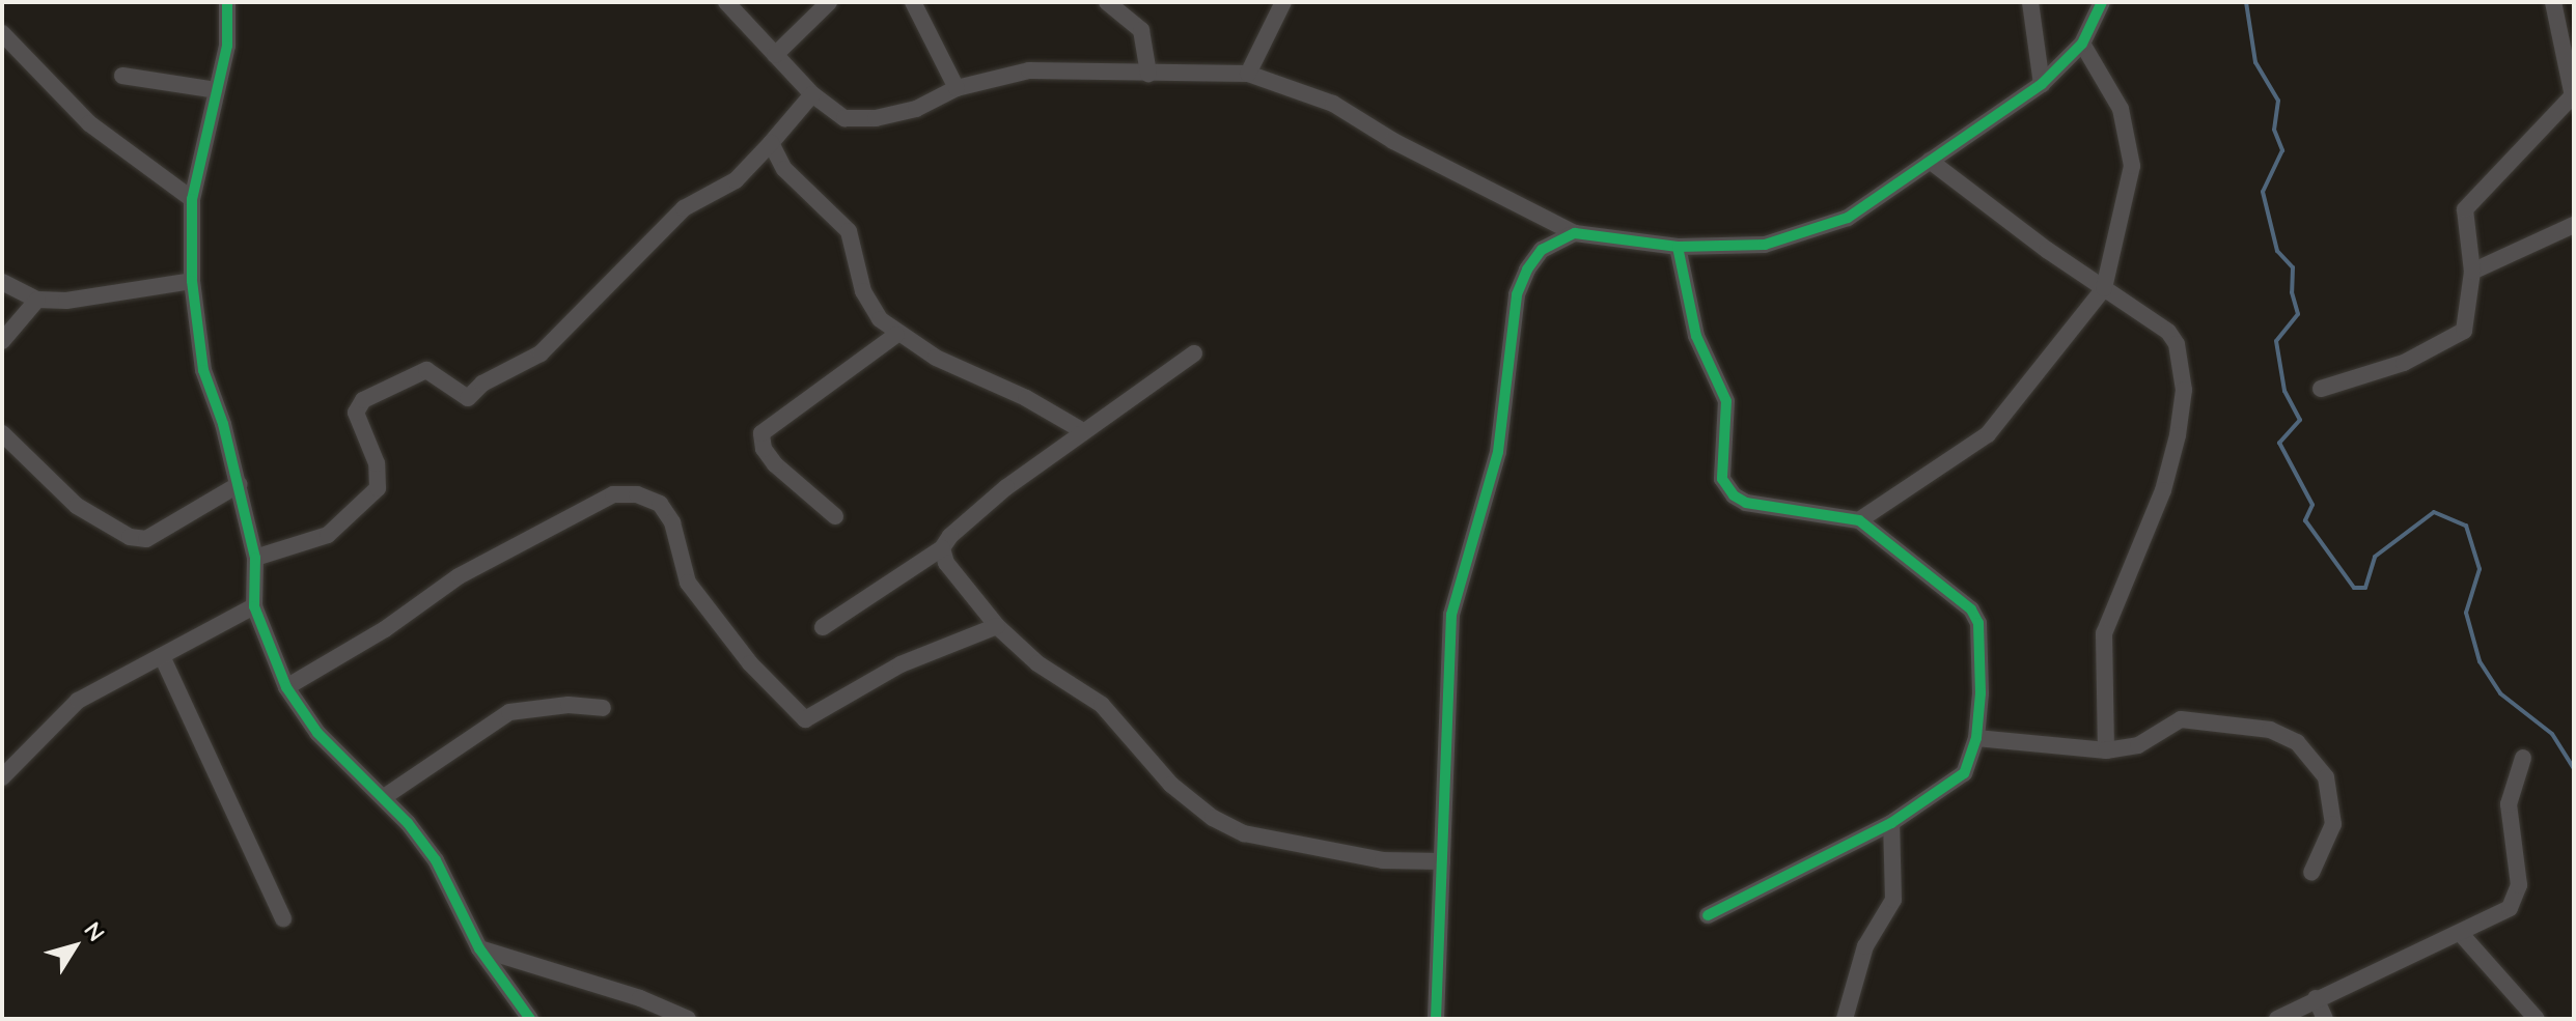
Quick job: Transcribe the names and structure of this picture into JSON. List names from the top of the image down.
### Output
{
  "north": "top right"
}
